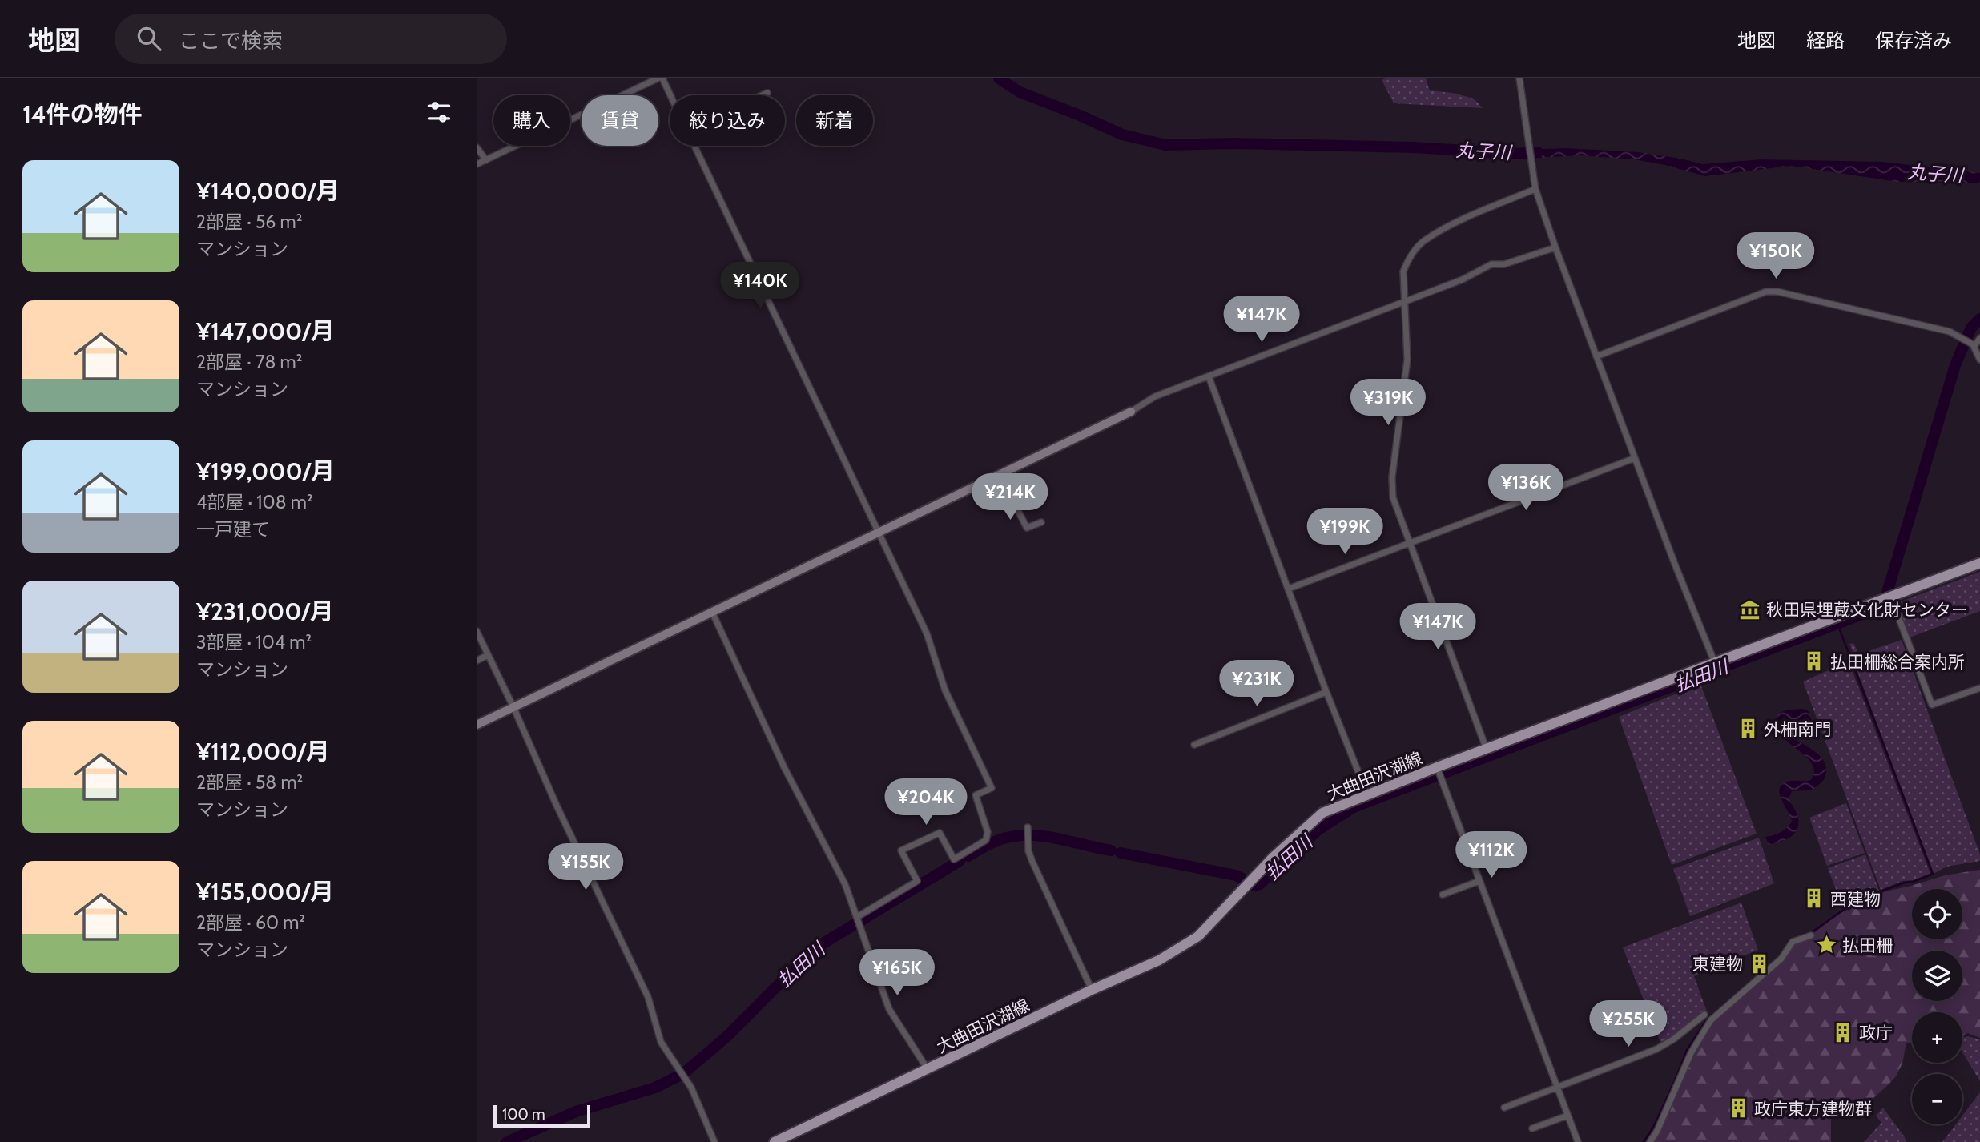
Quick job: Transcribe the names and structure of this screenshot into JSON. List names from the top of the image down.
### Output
{
  "streets": {
    "main road": ["大曲田沢湖線"]
  },
  "water": ["丸子川", "払田川"],
  "places": {
    "museum": ["秋田県埋蔵文化財センター"],
    "building": [
      "払田柵総合案内所",
      "外柵南門",
      "西建物",
      "東建物",
      "政庁",
      "政庁東方建物群"
    ],
    "place": ["払田柵"]
  },
  "scale_bar": "100 m",
  "page": {
    "header": "地図",
    "search": "ここで検索",
    "nav": ["地図", "経路", "保存済み"],
    "heading": "14件の物件",
    "chip": [
      "購入",
      "賃貸",
      "絞り込み",
      "新着"
    ],
    "list": [
      {
        "name": "¥140,000/月",
        "note": "2部屋 · 56 m² · マンション"
      },
      {
        "name": "¥147,000/月",
        "note": "2部屋 · 78 m² · マンション"
      },
      {
        "name": "¥199,000/月",
        "note": "4部屋 · 108 m² · 一戸建て"
      },
      {
        "name": "¥231,000/月",
        "note": "3部屋 · 104 m² · マンション"
      },
      {
        "name": "¥112,000/月",
        "note": "2部屋 · 58 m² · マンション"
      },
      {
        "name": "¥155,000/月",
        "note": "2部屋 · 60 m² · マンション"
      }
    ],
    "price": [
      "¥150K",
      "¥140K",
      "¥147K",
      "¥319K",
      "¥136K",
      "¥214K",
      "¥199K",
      "¥147K",
      "¥231K",
      "¥204K",
      "¥112K",
      "¥155K",
      "¥165K",
      "¥255K"
    ],
    "map_buttons": ["+", "−"],
    "scale": "100 m"
  }
}
